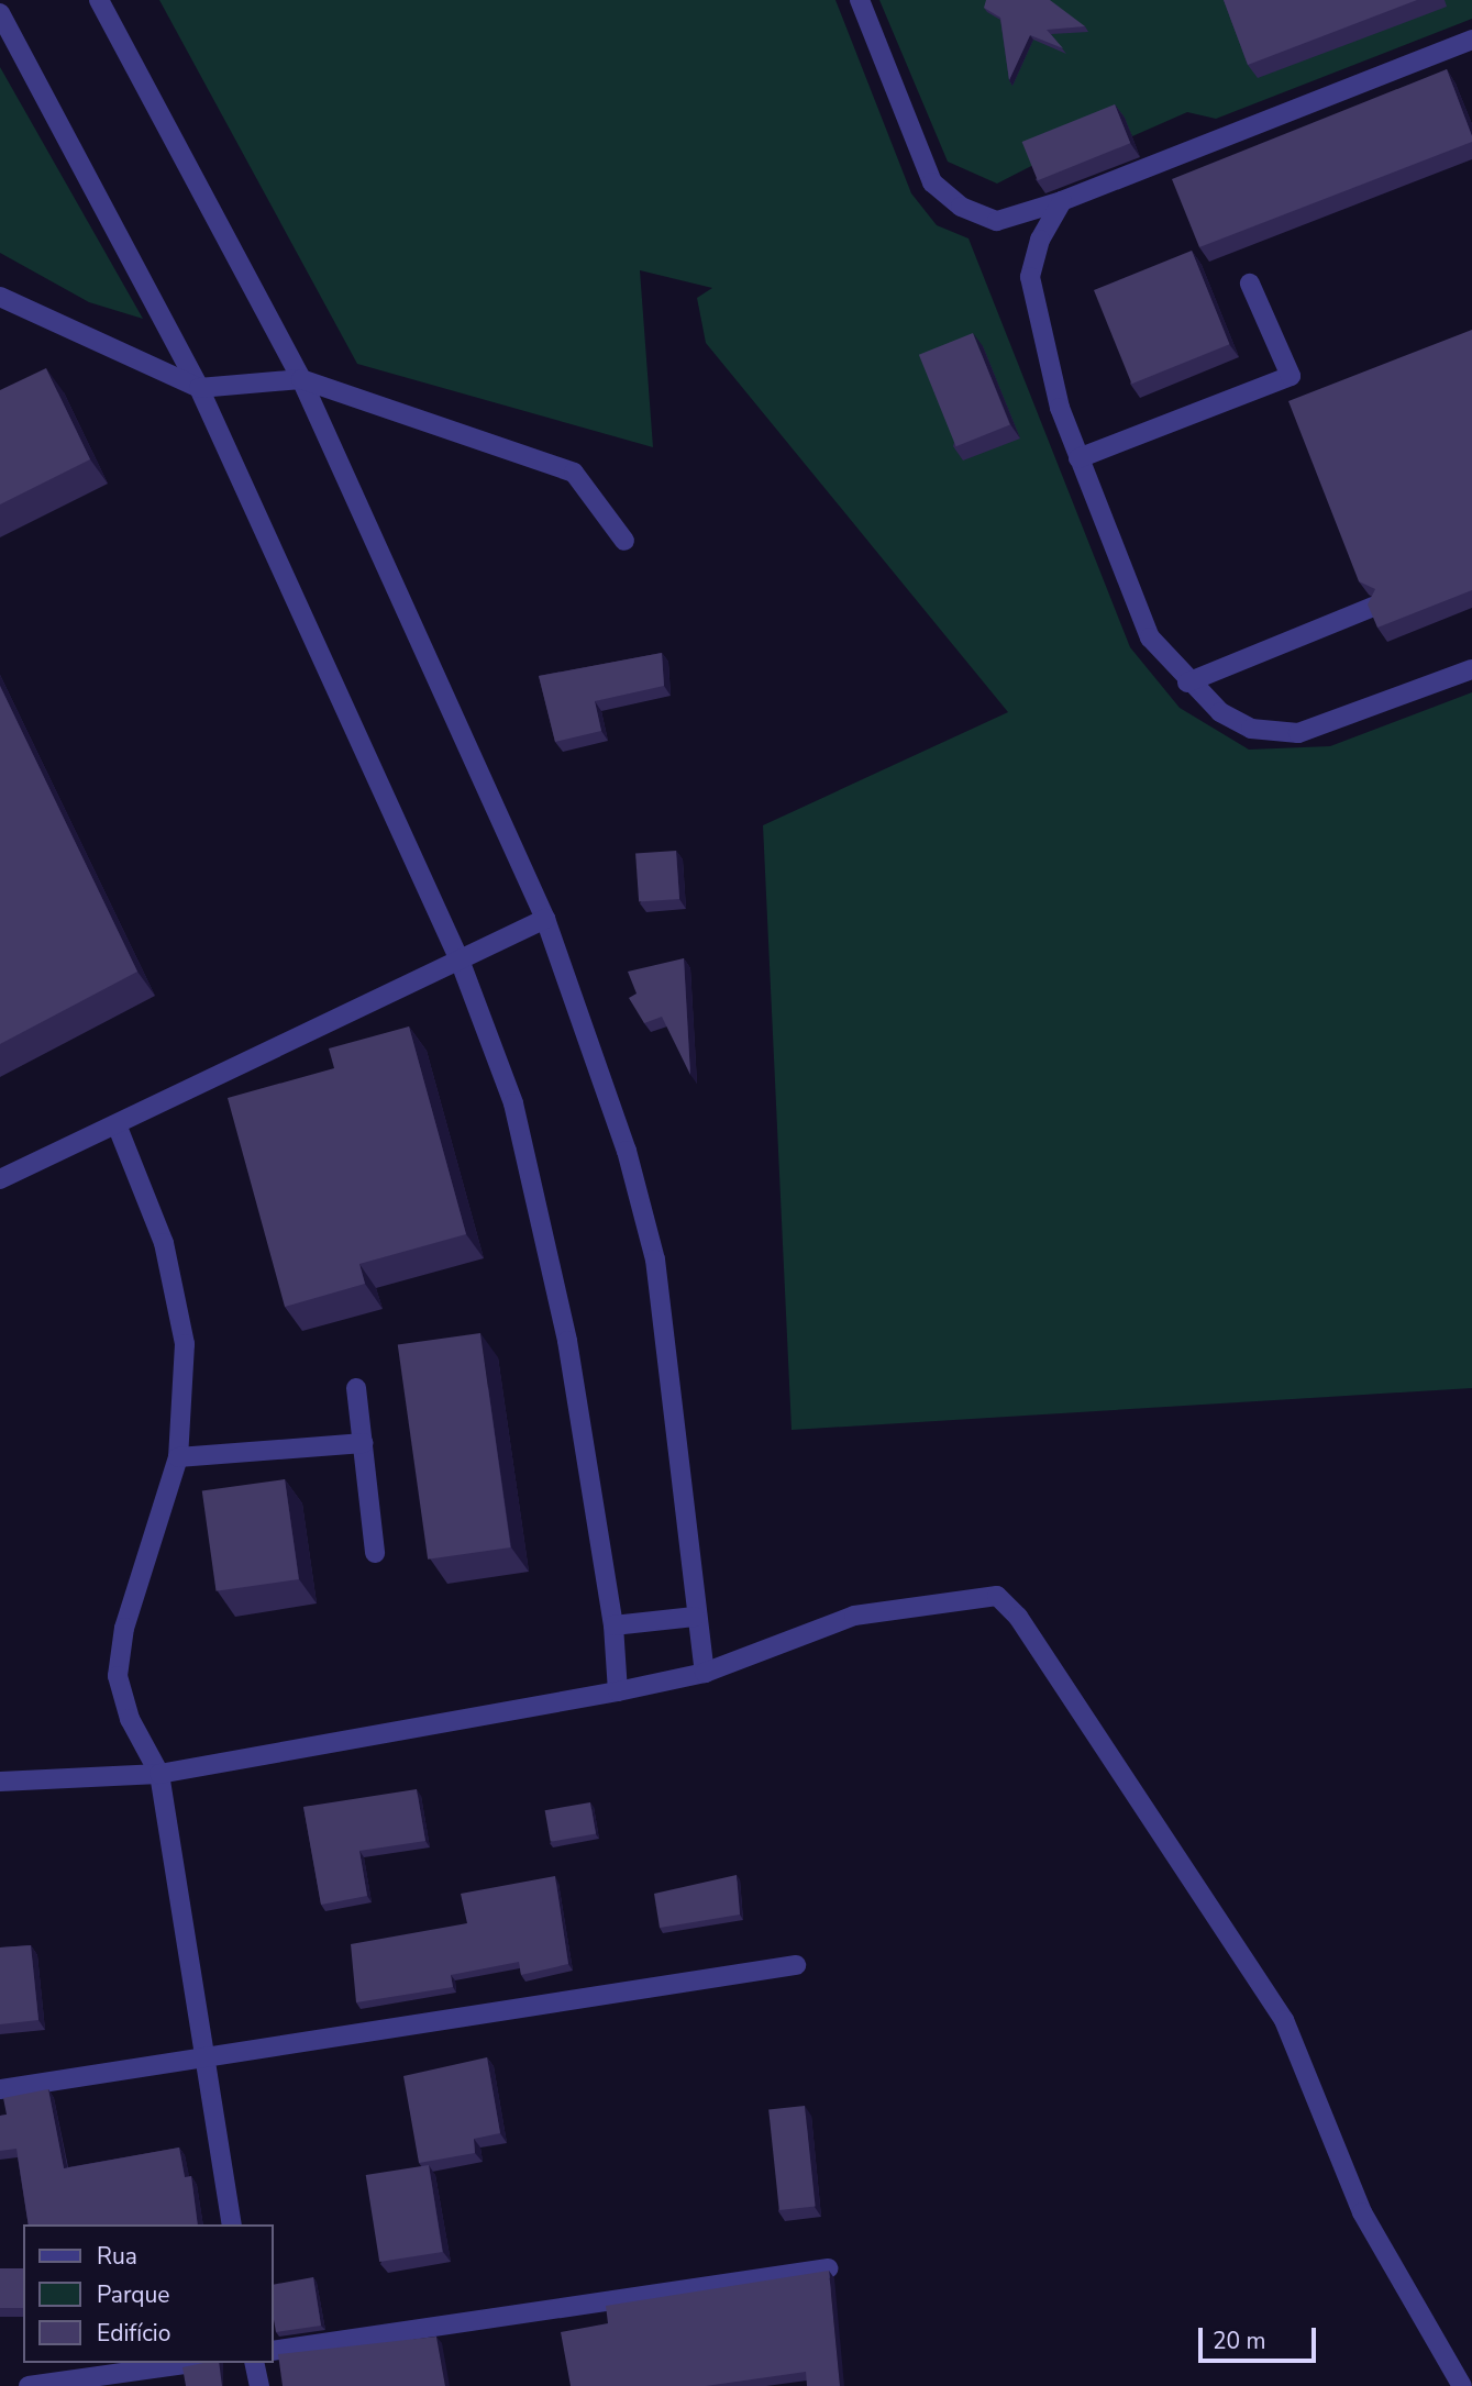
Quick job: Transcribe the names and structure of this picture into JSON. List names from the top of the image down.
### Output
{
  "legend": ["Rua", "Parque", "Edifício"],
  "scale_bar": "20 m"
}
